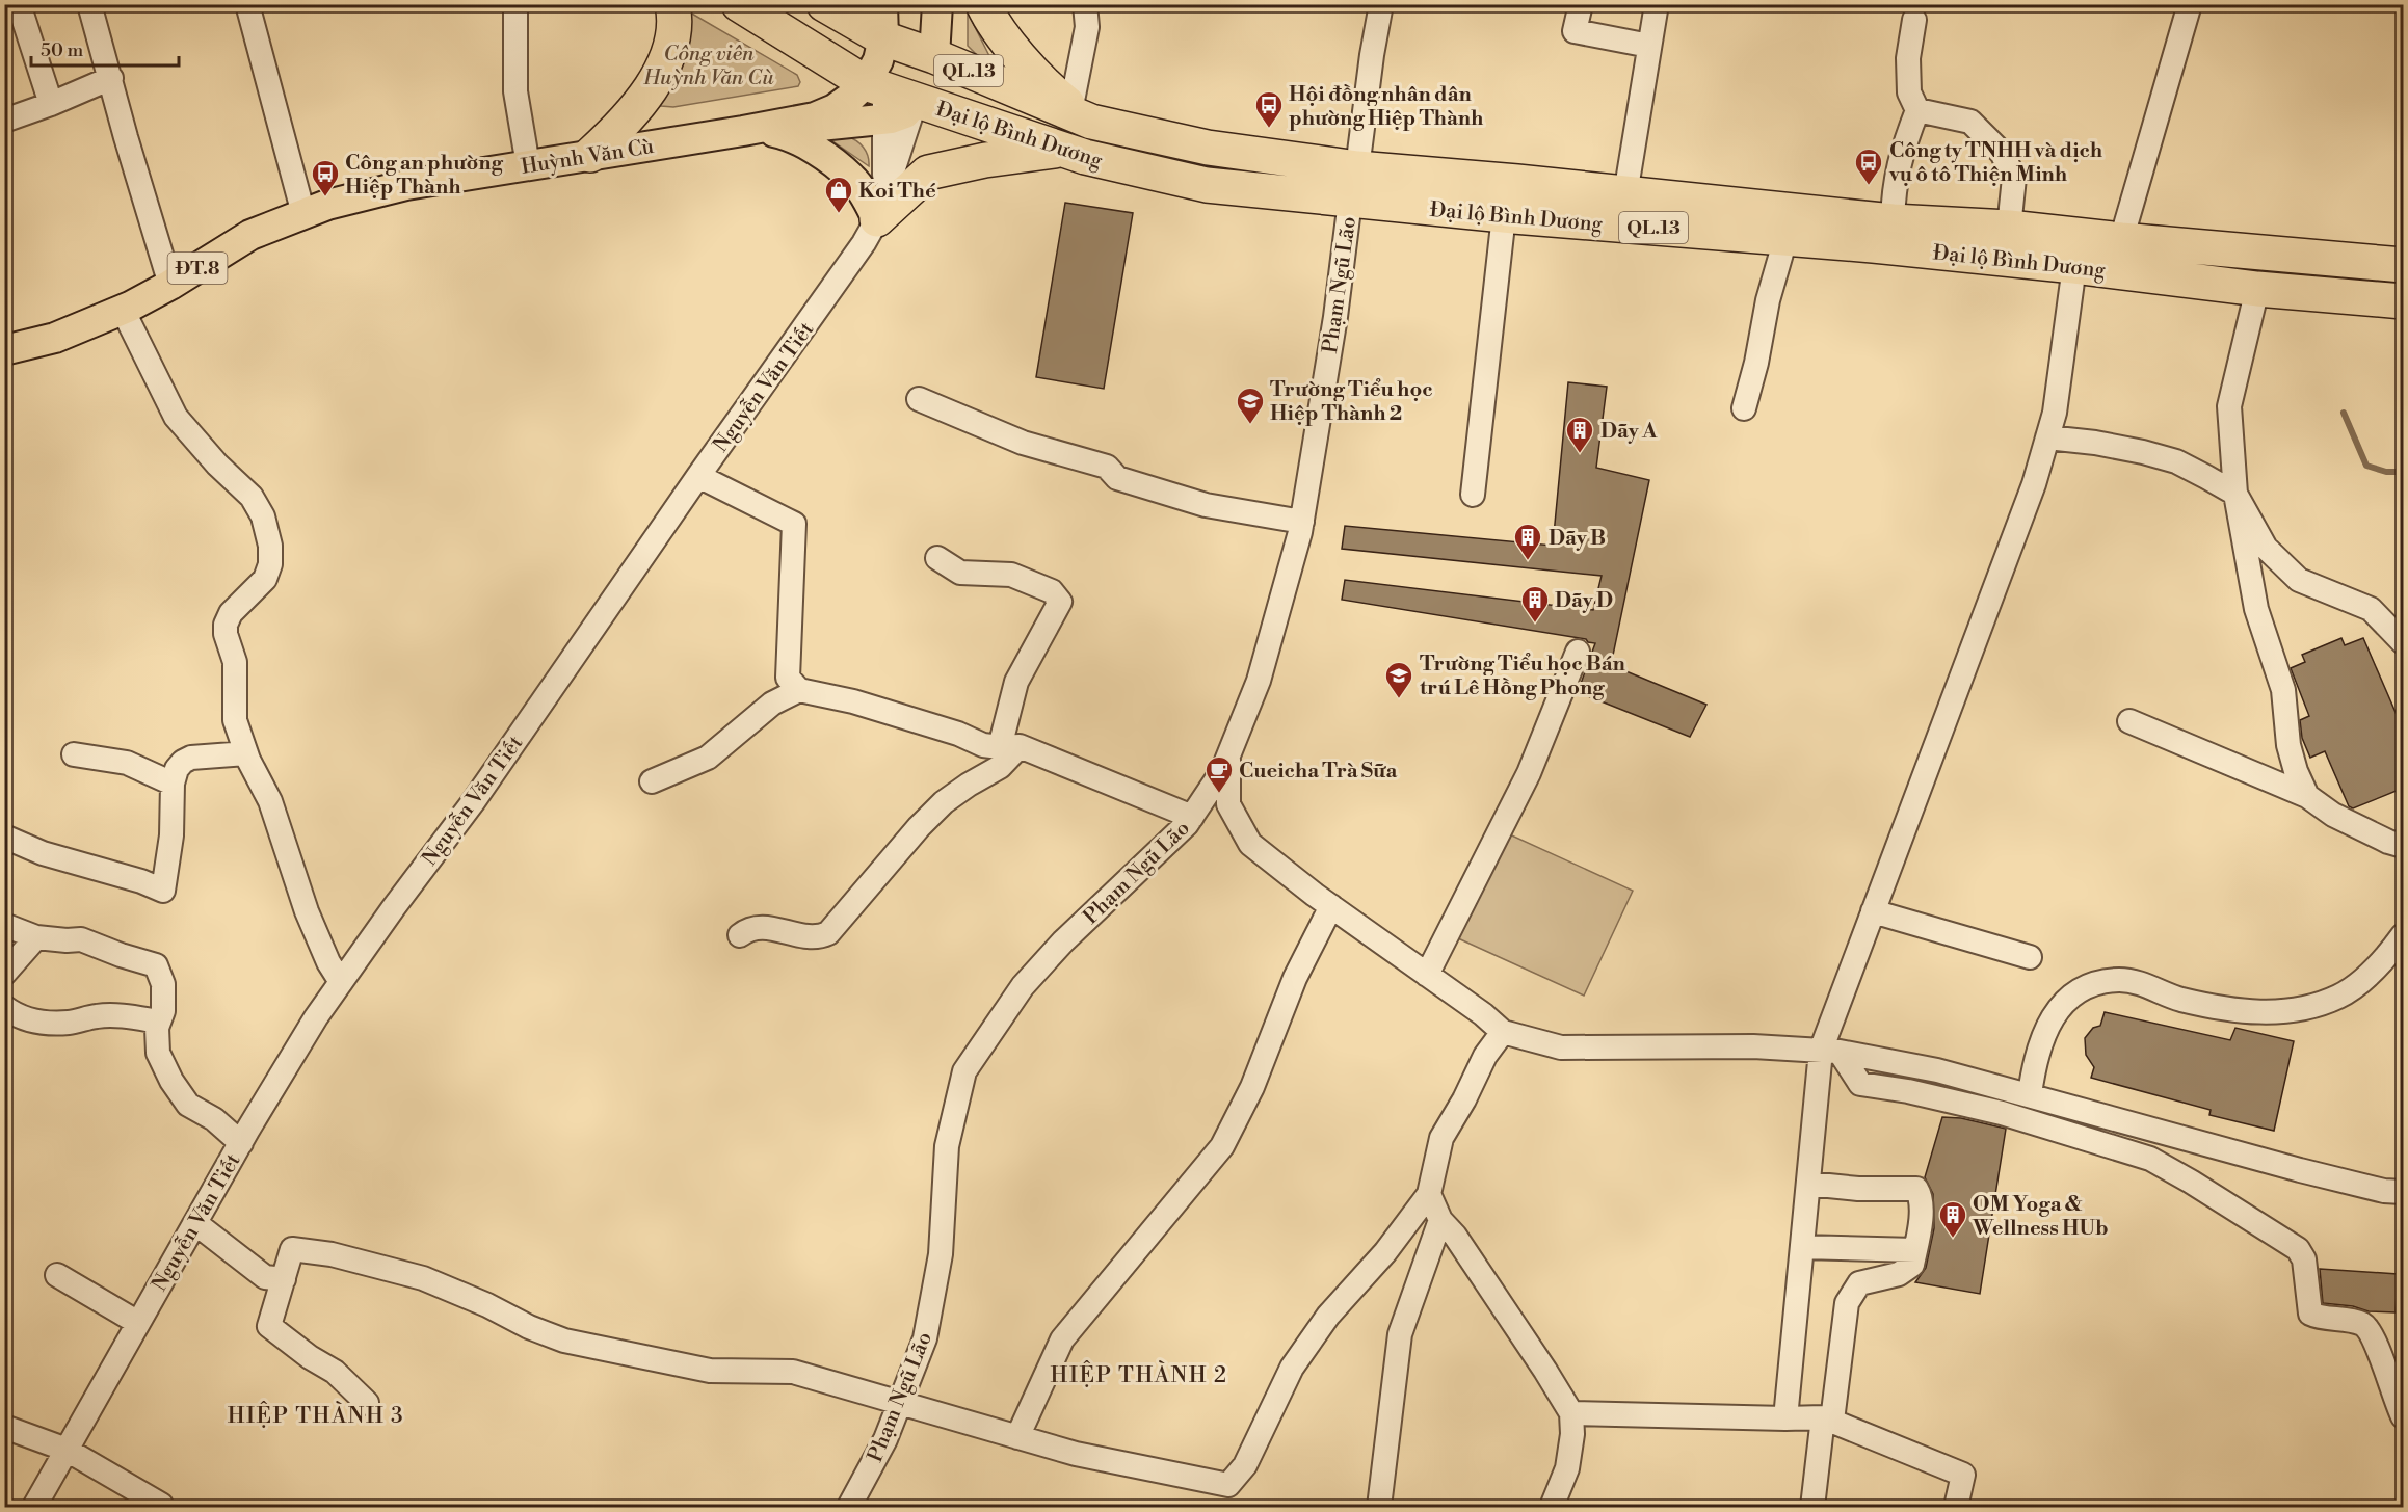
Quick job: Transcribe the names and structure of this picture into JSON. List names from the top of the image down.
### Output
{
  "streets": {
    "highway": ["QL.13", "Đại lộ Bình Dương"],
    "main road": ["Huỳnh Văn Cù", "ĐT.8"],
    "street": ["Phạm Ngũ Lão", "Nguyễn Văn Tiết"]
  },
  "crossings": [
    ["Đại lộ Bình Dương", "Phạm Ngũ Lão"],
    ["Đại lộ Bình Dương", "Nguyễn Văn Tiết"]
  ],
  "districts": ["HIỆP THÀNH 2", "HIỆP THÀNH 3"],
  "parks": ["Công viên Huỳnh Văn Cù"],
  "places": {
    "bus stop": ["Hội đồng nhân dân phường Hiệp Thành", "Công ty TNHH và dịch vụ ô tô Thiện Minh", "Công an phường Hiệp Thành"],
    "shop": ["Koi Thé"],
    "school or university": ["Trường Tiểu học Hiệp Thành 2", "Trường Tiểu học Bán trú Lê Hồng Phong"],
    "building": [
      "Dãy A",
      "Dãy B",
      "Dãy D",
      "OM Yoga & Wellness HUb"
    ],
    "cafe": ["Cueicha Trà Sữa"]
  },
  "scale_bar": "50 m"
}
